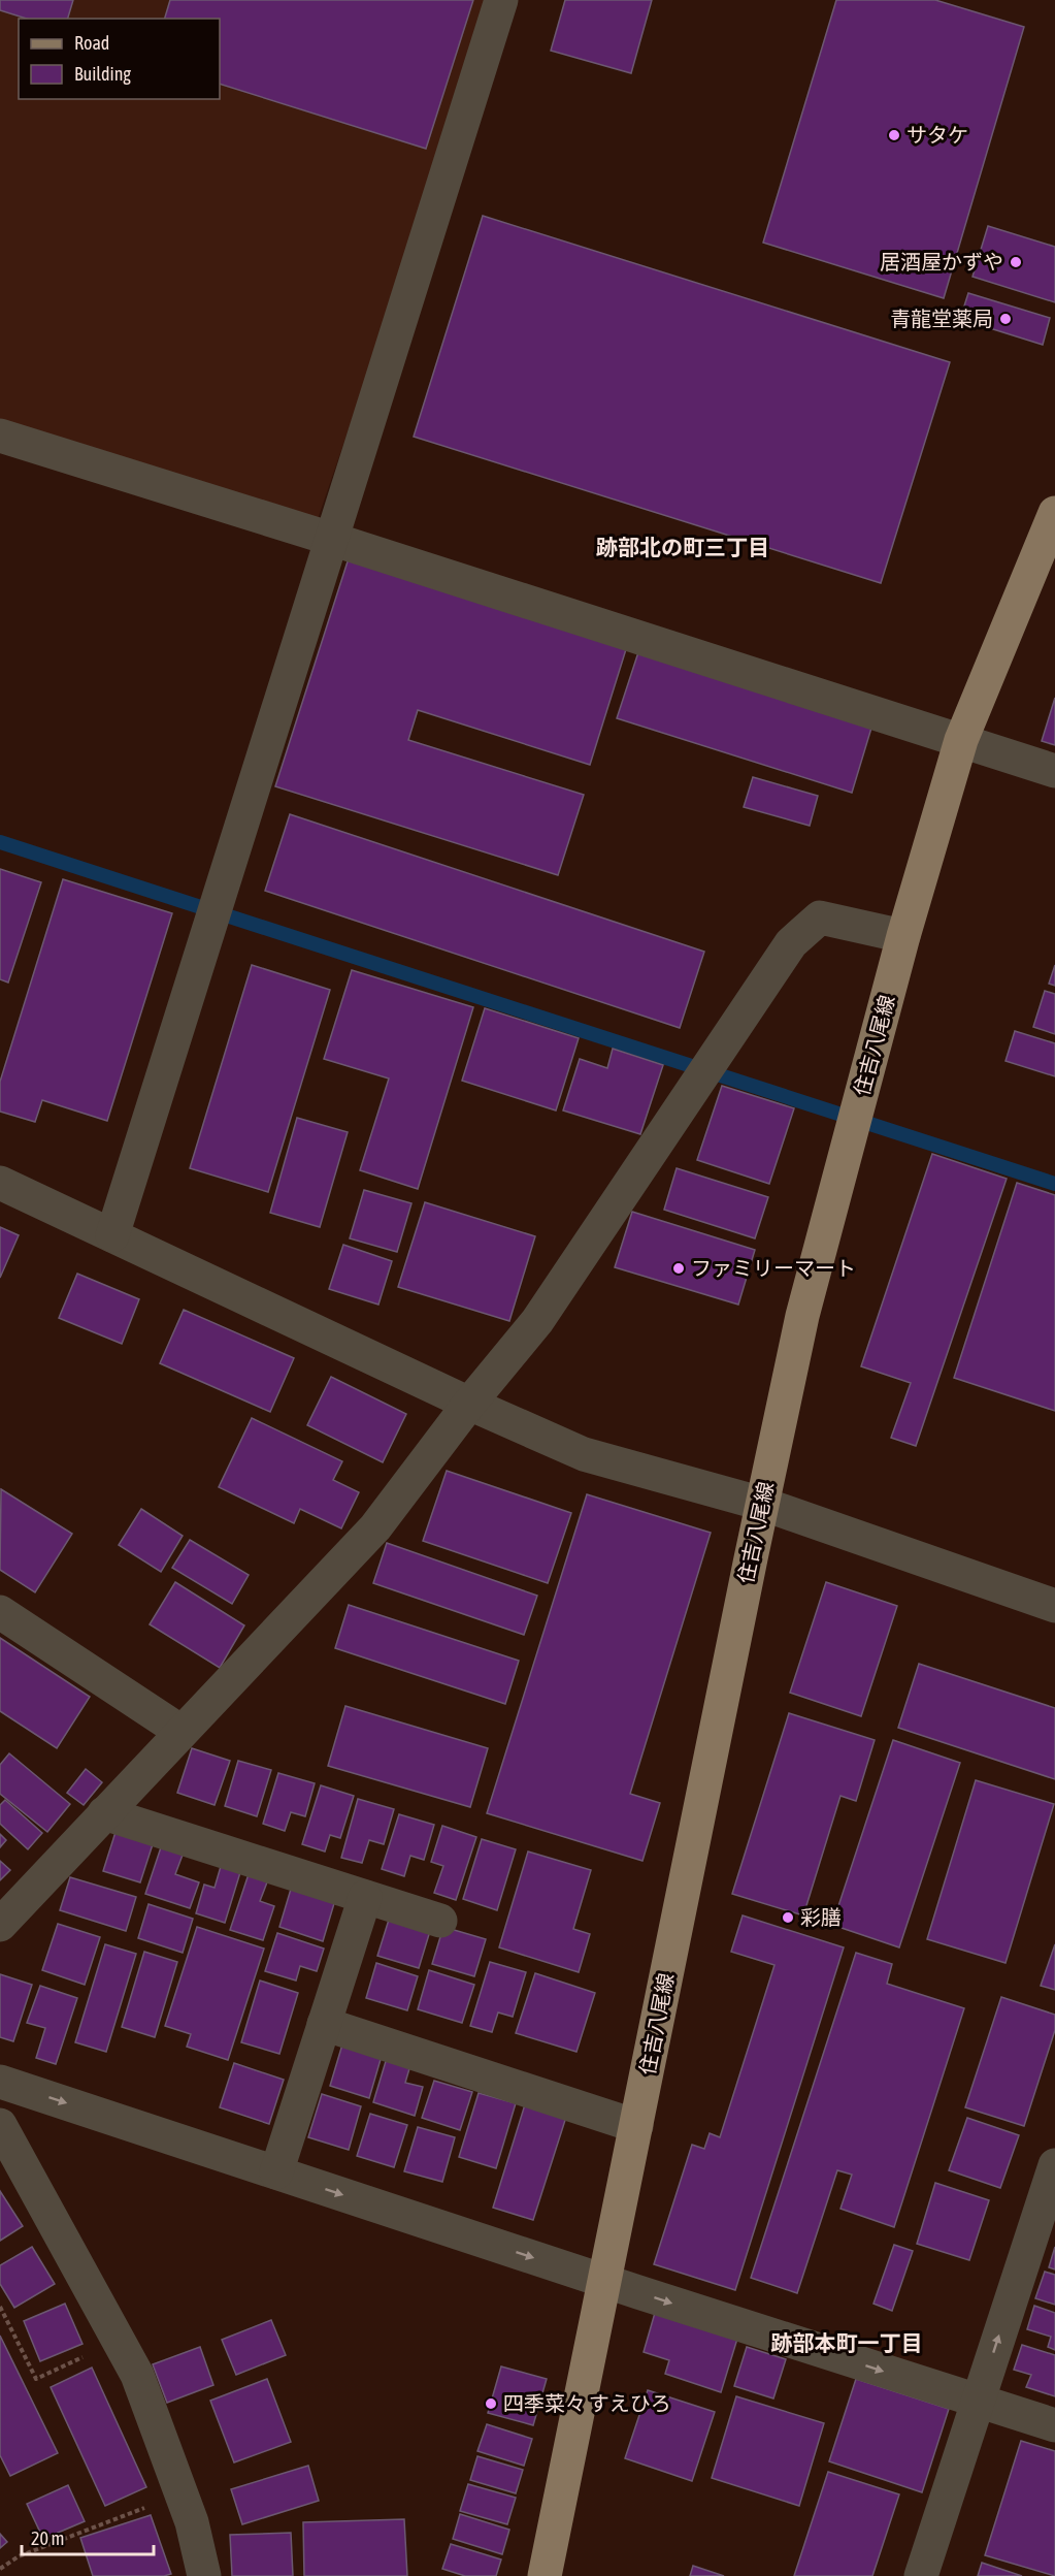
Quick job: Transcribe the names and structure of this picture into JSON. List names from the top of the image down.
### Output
{
  "streets": {
    "main road": ["住吉八尾線"]
  },
  "districts": ["跡部北の町三丁目", "跡部本町一丁目"],
  "places": [
    "サタケ",
    "居酒屋かずや",
    "青龍堂薬局",
    "ファミリーマート",
    "彩膳",
    "四季菜々 すえひろ"
  ],
  "legend": ["Road", "Building"],
  "scale_bar": "20 m"
}
